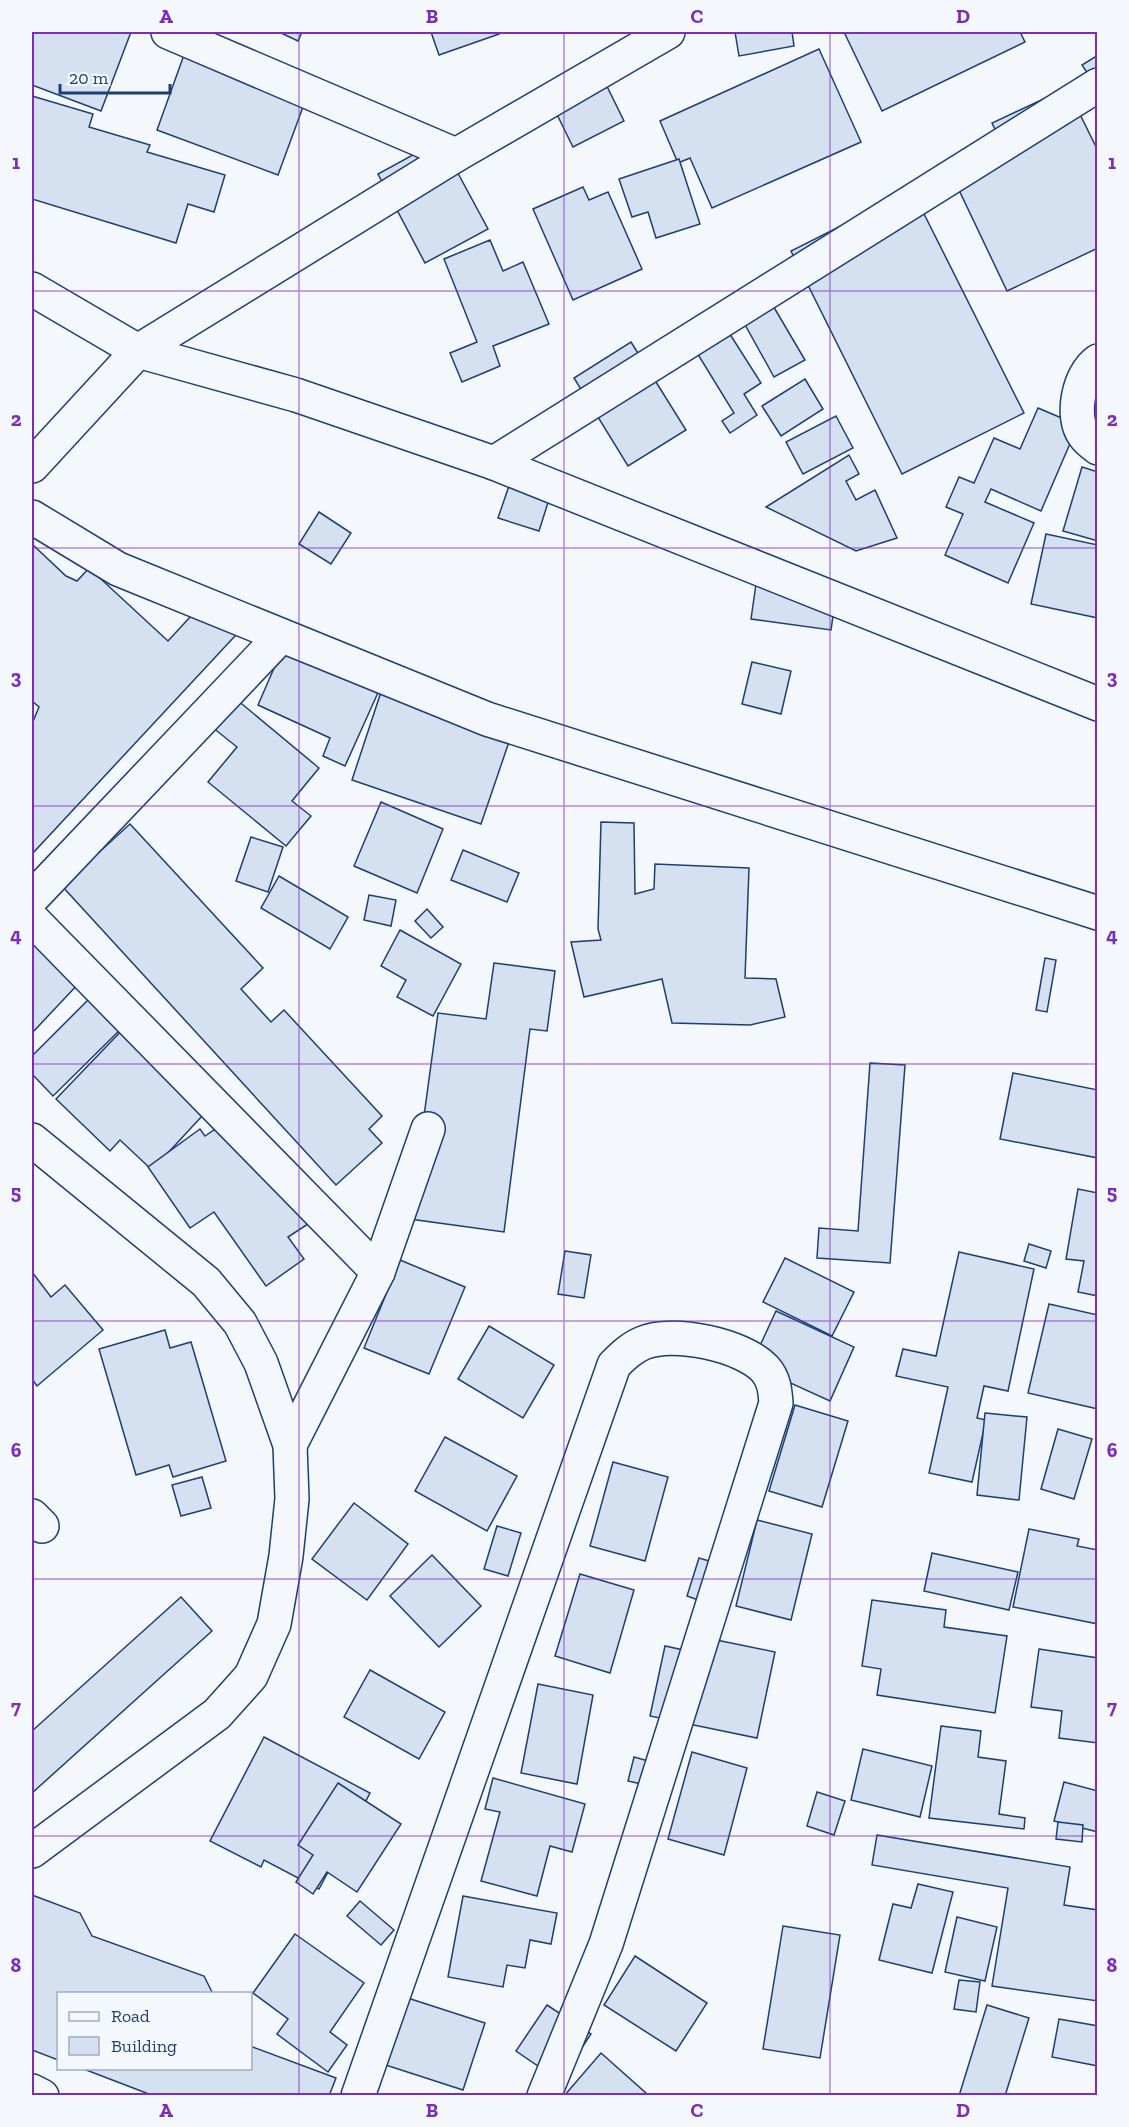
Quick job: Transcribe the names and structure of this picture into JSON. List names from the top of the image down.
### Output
{
  "legend": ["Road", "Building"],
  "scale_bar": "20 m",
  "grid": {
    "columns": [
      "A",
      "B",
      "C",
      "D"
    ],
    "rows": [
      "1",
      "2",
      "3",
      "4",
      "5",
      "6",
      "7",
      "8"
    ]
  }
}
